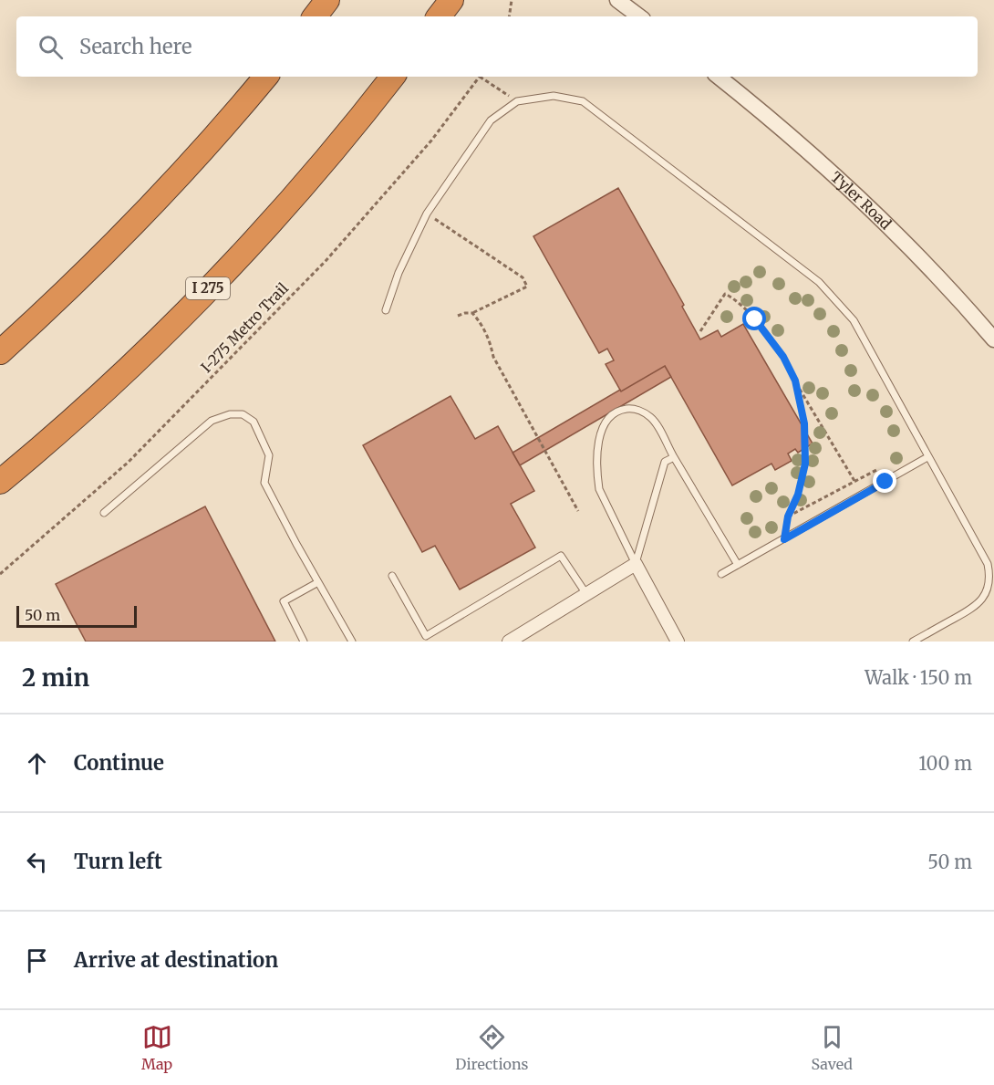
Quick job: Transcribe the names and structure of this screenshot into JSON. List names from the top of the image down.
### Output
{
  "streets": {
    "highway": ["I 275"],
    "street": ["Tyler Road"],
    "path": ["I-275 Metro Trail"]
  },
  "scale_bar": "50 m",
  "page": {
    "search": "Search here",
    "scale": "50 m",
    "heading": ["2 min", "Walk · 150 m"],
    "list": [
      ["Continue", "100 m"],
      ["Turn left", "50 m"],
      "Arrive at destination"
    ],
    "nav": ["Map", "Directions", "Saved"]
  }
}
